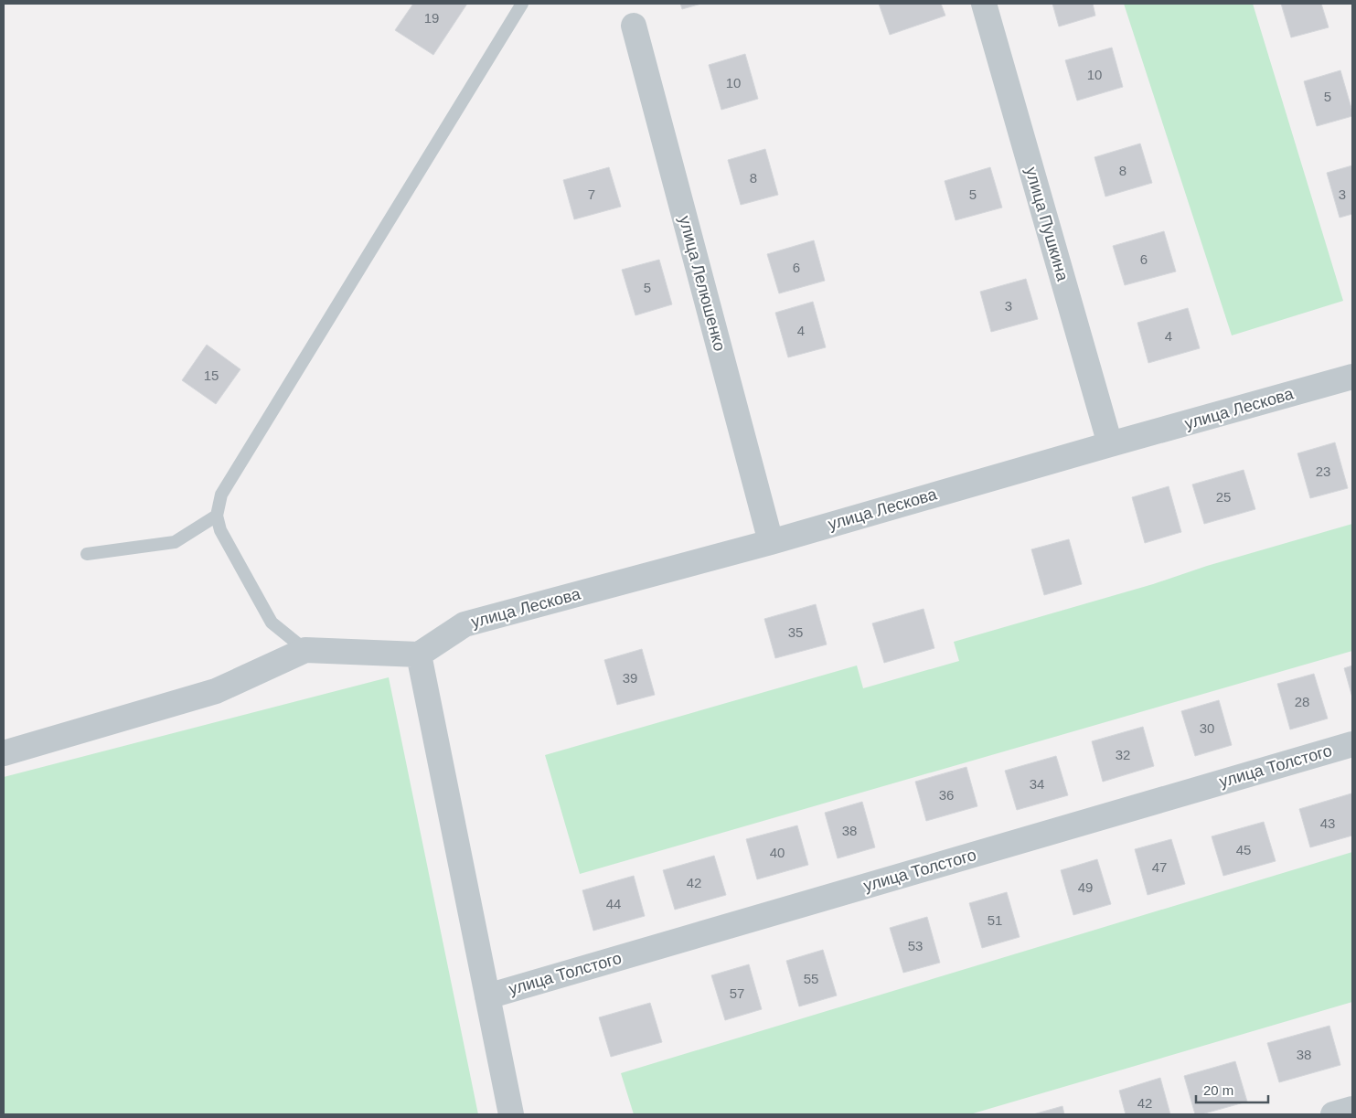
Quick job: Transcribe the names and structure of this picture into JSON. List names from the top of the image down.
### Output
{
  "streets": {
    "street": [
      "улица Пушкина",
      "улица Лелюшенко",
      "улица Лескова",
      "улица Толстого"
    ]
  },
  "crossings": [
    ["улица Пушкина", "улица Лескова"],
    ["улица Лелюшенко", "улица Лескова"]
  ],
  "house_numbers": [
    "19",
    "10",
    "10",
    "5",
    "8",
    "8",
    "7",
    "5",
    "3",
    "6",
    "6",
    "5",
    "3",
    "4",
    "4",
    "15",
    "23",
    "25",
    "35",
    "39",
    "28",
    "30",
    "32",
    "34",
    "36",
    "43",
    "38",
    "45",
    "40",
    "47",
    "42",
    "49",
    "44",
    "51",
    "53",
    "55",
    "57",
    "38",
    "42"
  ],
  "scale_bar": "20 m"
}
